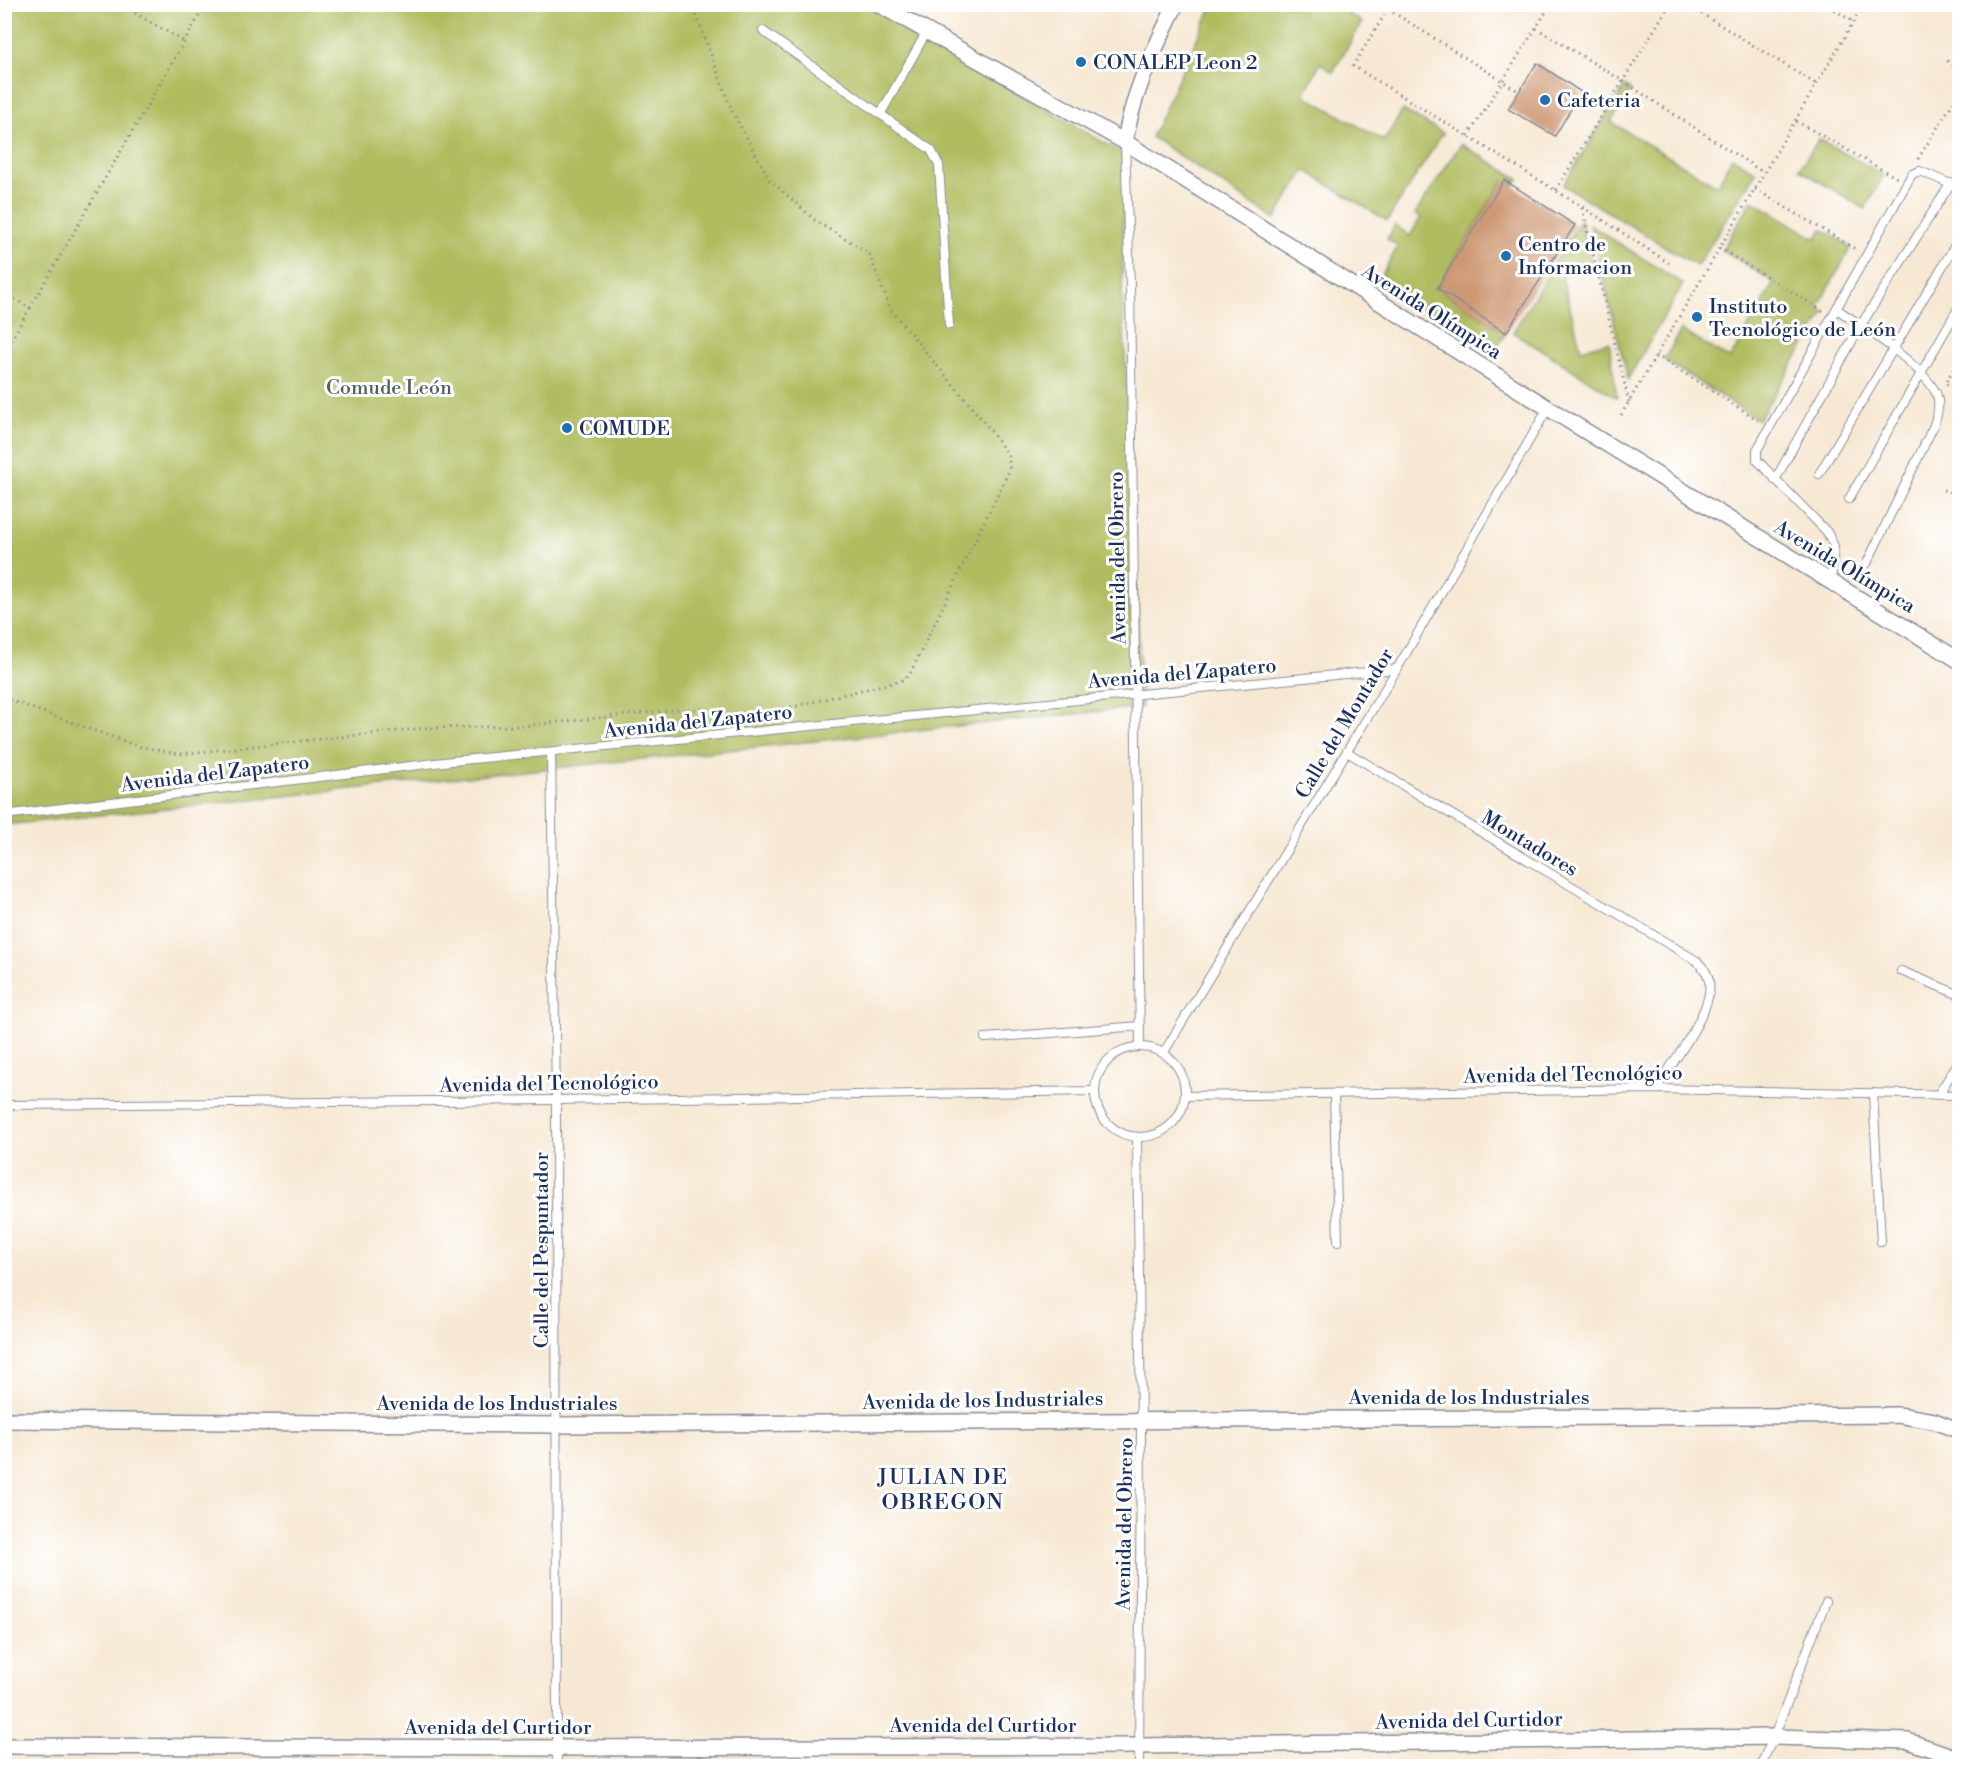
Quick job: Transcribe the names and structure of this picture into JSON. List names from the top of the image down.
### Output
{
  "streets": {
    "street": ["Avenida Olímpica", "Avenida de los Industriales", "Avenida del Curtidor"],
    "lane": [
      "Avenida del Obrero",
      "Avenida del Zapatero",
      "Calle del Montador",
      "Montadores",
      "Avenida del Tecnológico",
      "Calle del Pespuntador"
    ]
  },
  "crossings": [
    ["Avenida Olímpica", "Avenida del Obrero"],
    ["Avenida Olímpica", "Calle del Montador"],
    ["Avenida del Obrero", "Avenida del Zapatero"],
    ["Avenida del Obrero", "Calle del Montador"],
    ["Avenida del Obrero", "Avenida del Tecnológico"],
    ["Avenida del Obrero", "Avenida de los Industriales"],
    ["Avenida del Obrero", "Avenida del Curtidor"],
    ["Avenida del Zapatero", "Calle del Montador"],
    ["Avenida del Zapatero", "Calle del Pespuntador"],
    ["Calle del Montador", "Montadores"],
    ["Calle del Montador", "Avenida del Tecnológico"],
    ["Montadores", "Avenida del Tecnológico"],
    ["Avenida del Tecnológico", "Calle del Pespuntador"],
    ["Calle del Pespuntador", "Avenida de los Industriales"],
    ["Calle del Pespuntador", "Avenida del Curtidor"]
  ],
  "districts": ["JULIAN DE OBREGON"],
  "parks": ["Comude León"],
  "places": [
    "CONALEP Leon 2",
    "Cafeteria",
    "Centro de Informacion",
    "Instituto Tecnológico de León",
    "COMUDE"
  ]
}
